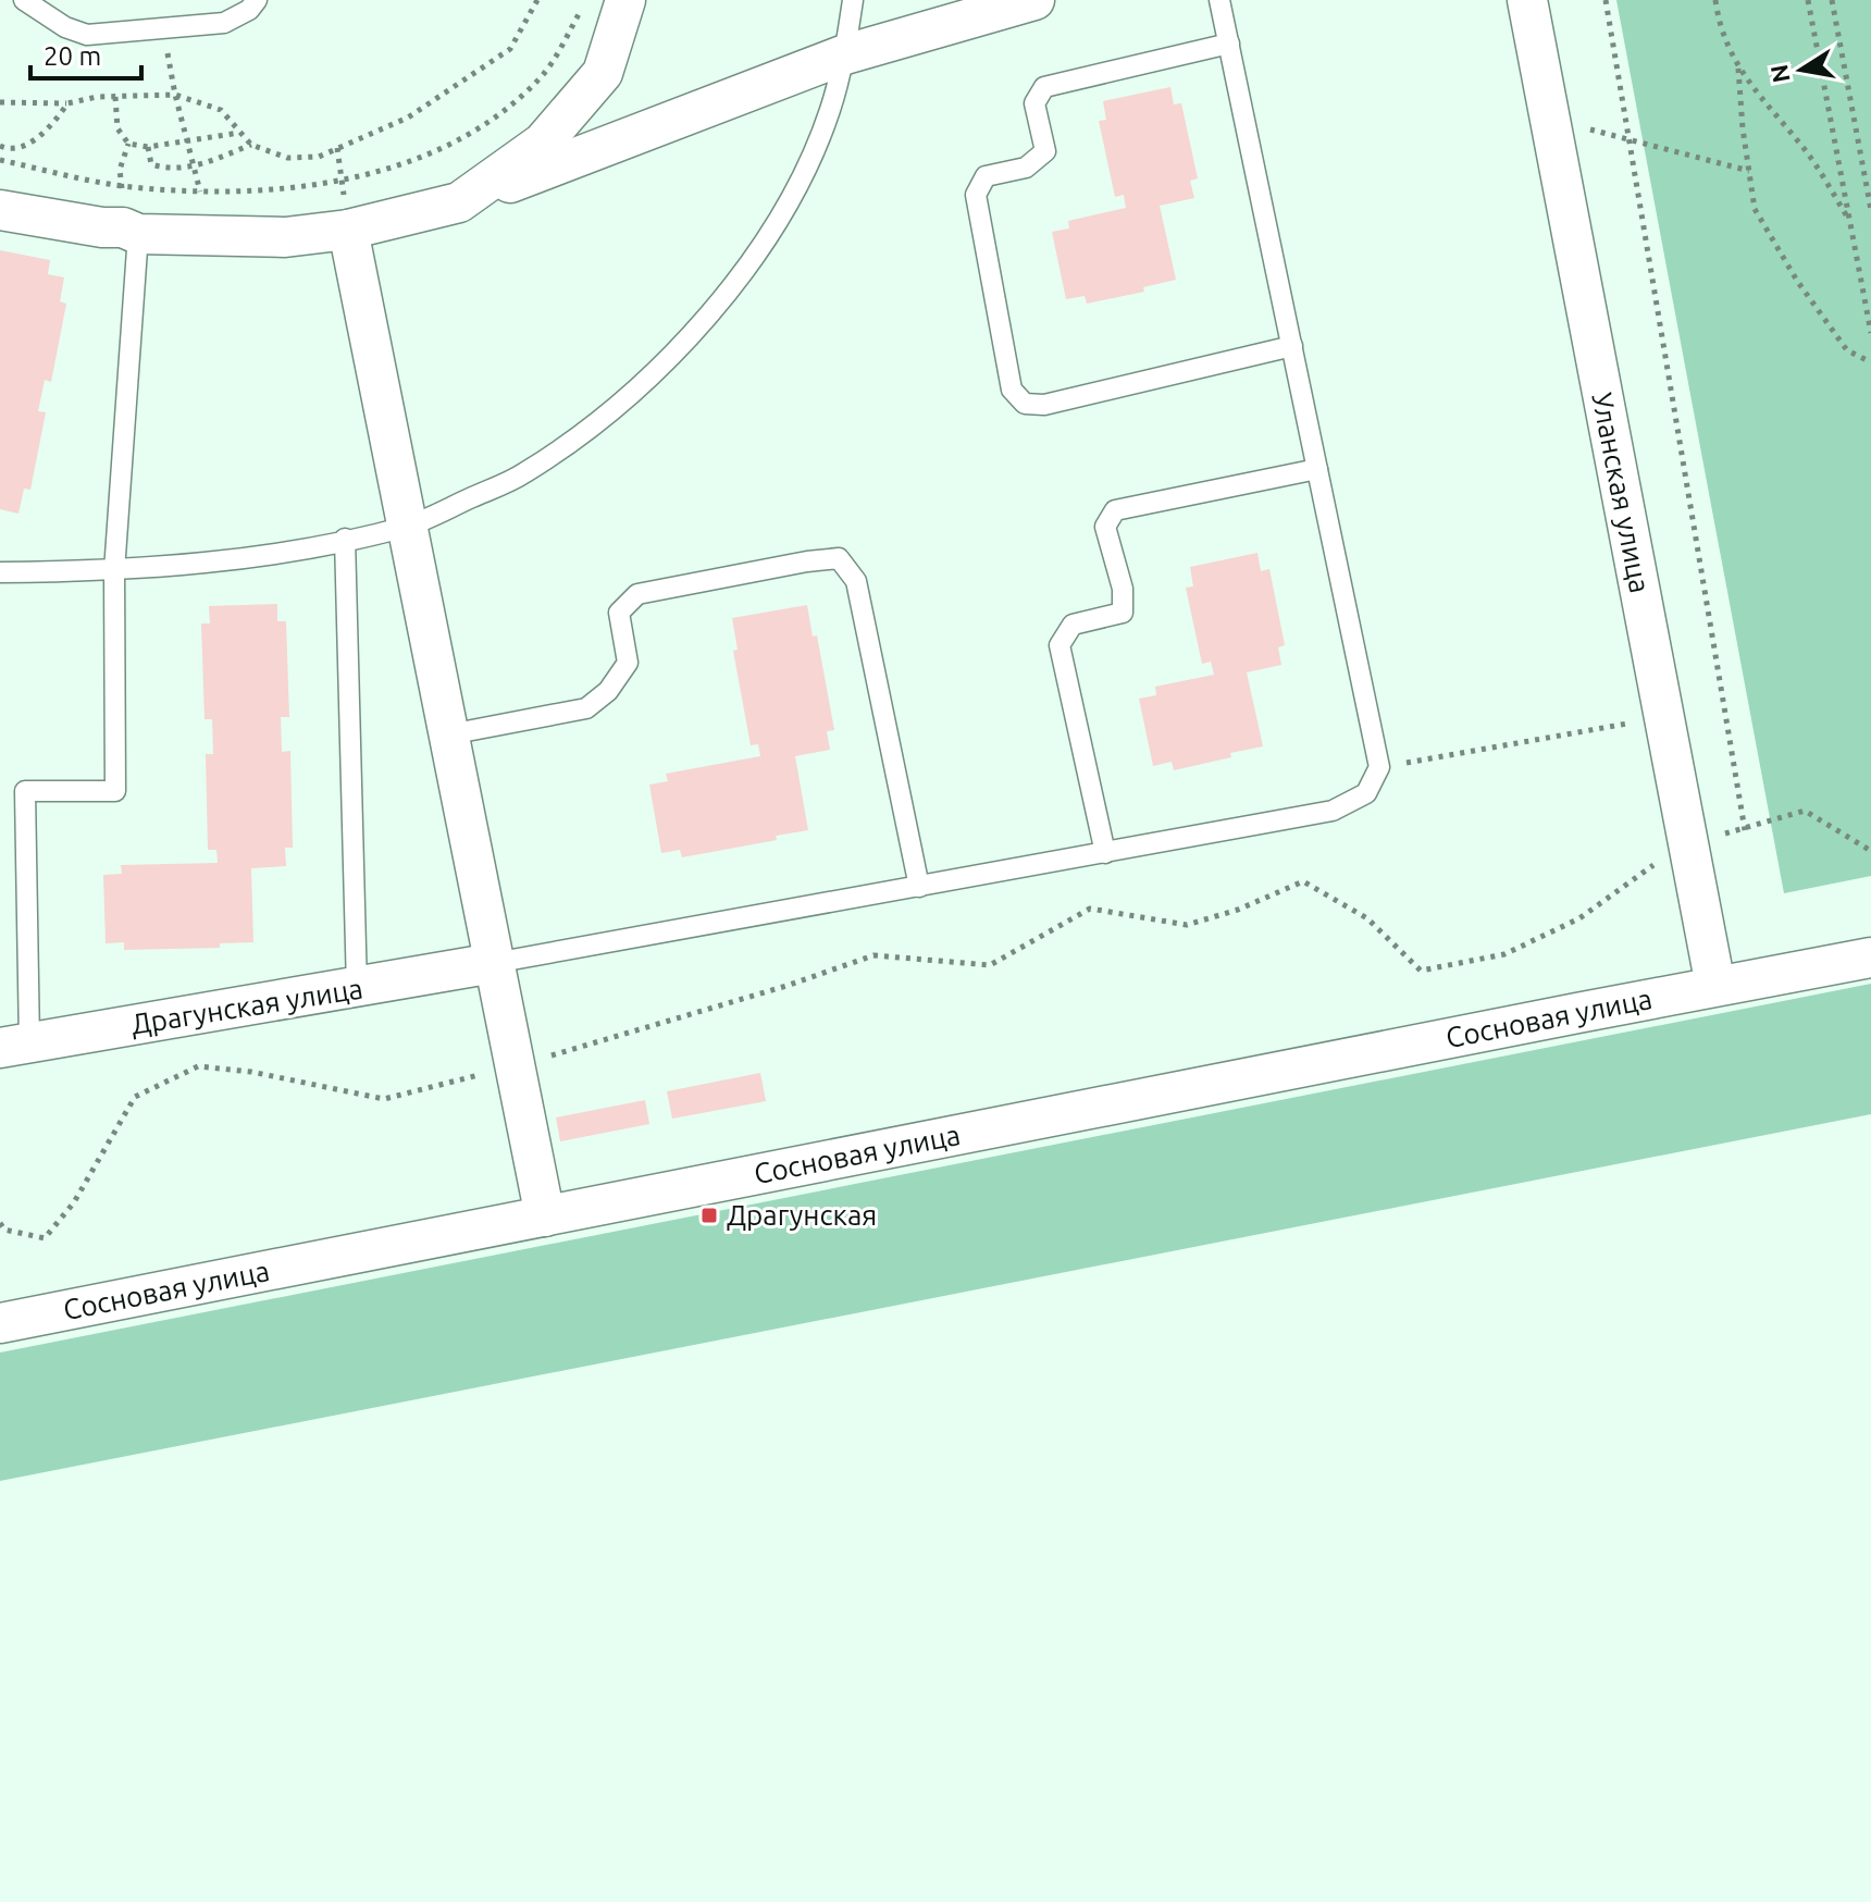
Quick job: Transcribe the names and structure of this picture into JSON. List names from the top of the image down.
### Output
{
  "streets": {
    "street": ["Уланская улица", "Драгунская улица", "Сосновая улица"]
  },
  "crossings": [
    ["Уланская улица", "Сосновая улица"]
  ],
  "places": {
    "transit": ["Драгунская"]
  },
  "scale_bar": "20 m",
  "north": "left"
}
